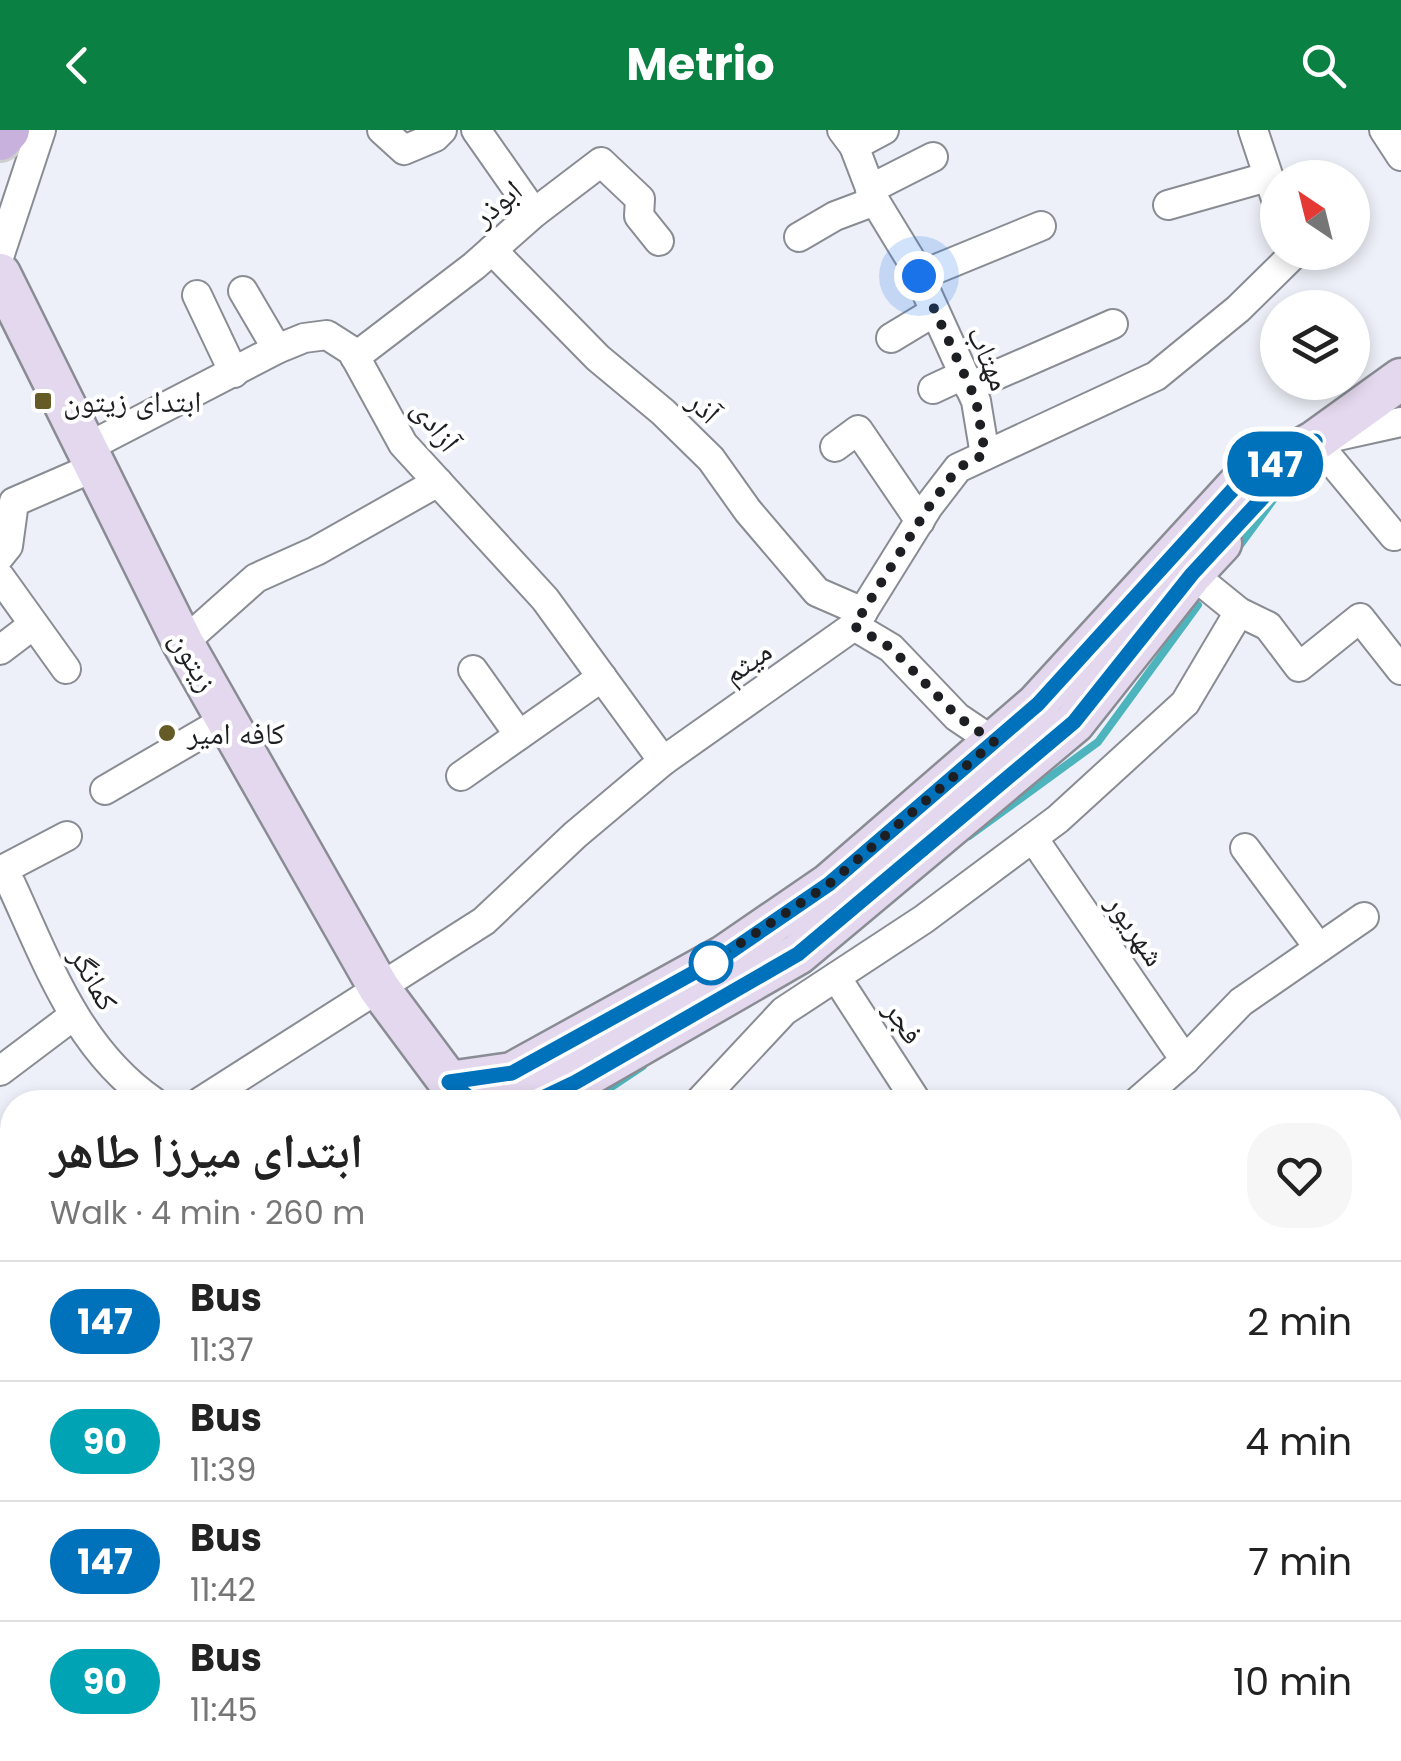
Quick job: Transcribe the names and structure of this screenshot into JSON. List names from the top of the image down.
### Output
{
  "streets": {
    "main road": ["زیتون"],
    "street": [
      "ابوذر",
      "مهتاب",
      "آذر",
      "آزادی",
      "میثم",
      "شهریور",
      "کمانگر",
      "فجر"
    ]
  },
  "crossings": [
    ["ابوذر", "آذر"],
    ["ابوذر", "آزادی"],
    ["مهتاب", "میثم"],
    ["آذر", "میثم"],
    ["آزادی", "میثم"],
    ["زیتون", "میثم"]
  ],
  "places": {
    "transit": ["ابتدای زیتون"],
    "other": ["کافه امیر"]
  },
  "lines": ["bus line 147"],
  "north": "top left",
  "page": {
    "header": "Metrio",
    "on_map": "147",
    "heading": ["ابتدای میرزا طاهر", "Walk · 4 min · 260 m"],
    "list": [
      {
        "mark": "147",
        "name": "Bus",
        "note": "11:37",
        "value": "2 min"
      },
      {
        "mark": "90",
        "name": "Bus",
        "note": "11:39",
        "value": "4 min"
      },
      {
        "mark": "147",
        "name": "Bus",
        "note": "11:42",
        "value": "7 min"
      },
      {
        "mark": "90",
        "name": "Bus",
        "note": "11:45",
        "value": "10 min"
      }
    ]
  }
}
